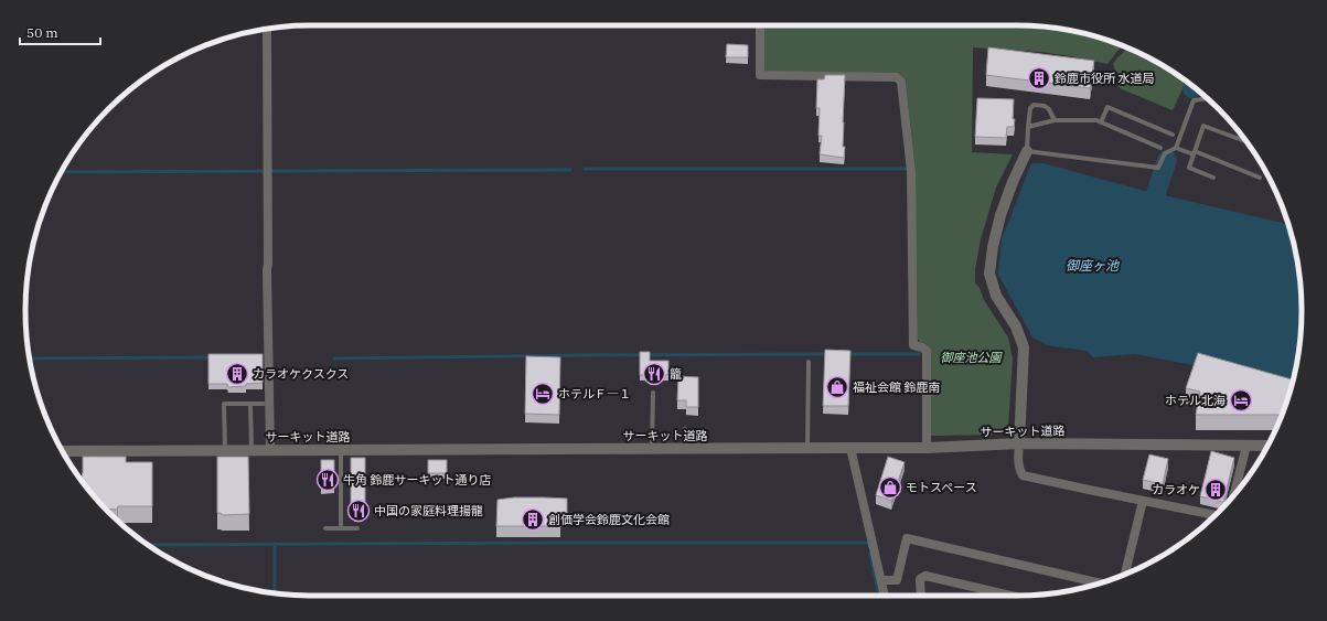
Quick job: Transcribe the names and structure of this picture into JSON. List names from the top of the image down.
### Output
{
  "streets": {
    "street": ["サーキット道路"]
  },
  "water": ["御座ヶ池"],
  "parks": ["御座池公園"],
  "places": {
    "building": [
      "鈴鹿市役所 水道局",
      "カラオケクスクス",
      "カラオケ",
      "創価学会鈴鹿文化会館"
    ],
    "restaurant": ["籠", "牛角 鈴鹿サーキット通り店", "中国の家庭料理揚龍"],
    "shop": ["福祉会館 鈴鹿南", "モトスペース"],
    "hotel": ["ホテルＦ―１", "ホテル北海"]
  },
  "scale_bar": "50 m"
}
